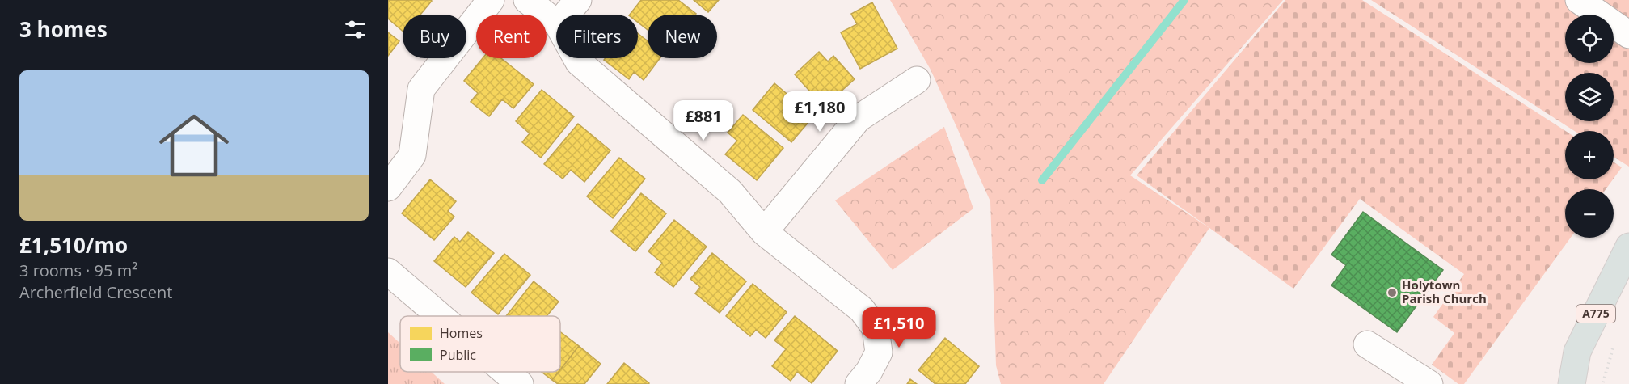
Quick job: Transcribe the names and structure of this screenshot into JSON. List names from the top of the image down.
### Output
{
  "streets": {
    "main road": ["A775"]
  },
  "places": ["Holytown Parish Church"],
  "legend": ["Homes", "Public"],
  "page": {
    "heading": "3 homes",
    "map_buttons": ["+", "−"],
    "chip": [
      "Buy",
      "Rent",
      "Filters",
      "New"
    ],
    "list": [
      {
        "name": "£1,510/mo",
        "note": "3 rooms · 95 m² · Archerfield Crescent"
      }
    ],
    "price": ["£1,180", "£881", "£1,510"]
  }
}
